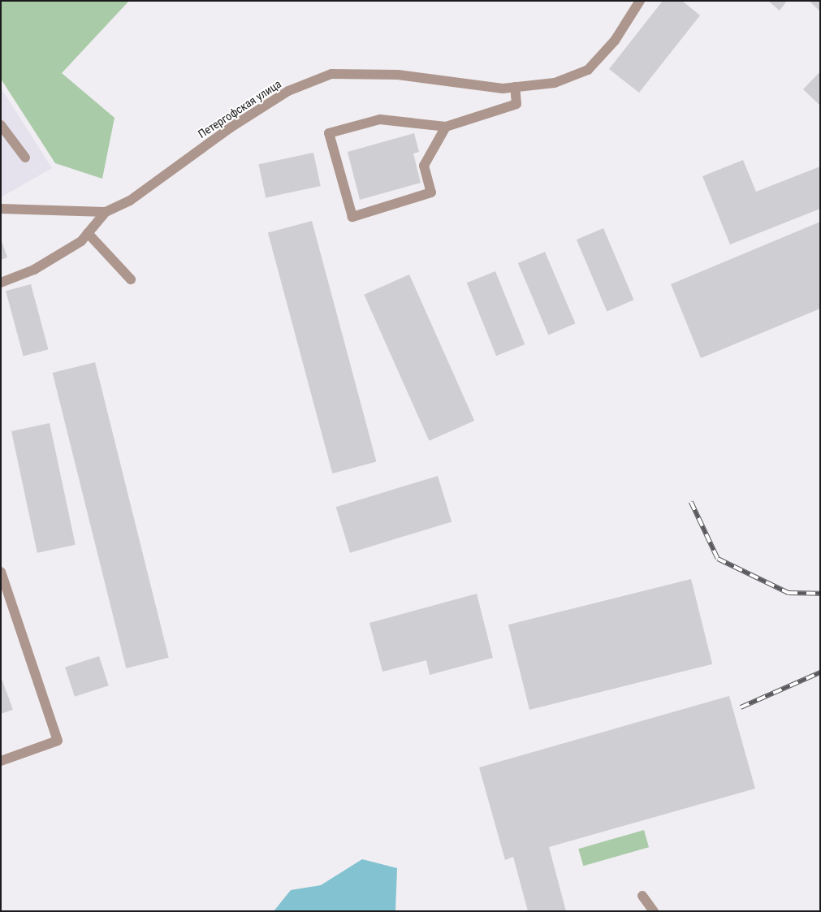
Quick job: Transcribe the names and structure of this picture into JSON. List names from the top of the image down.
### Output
{
  "streets": {
    "street": ["Петергофская улица"]
  }
}
